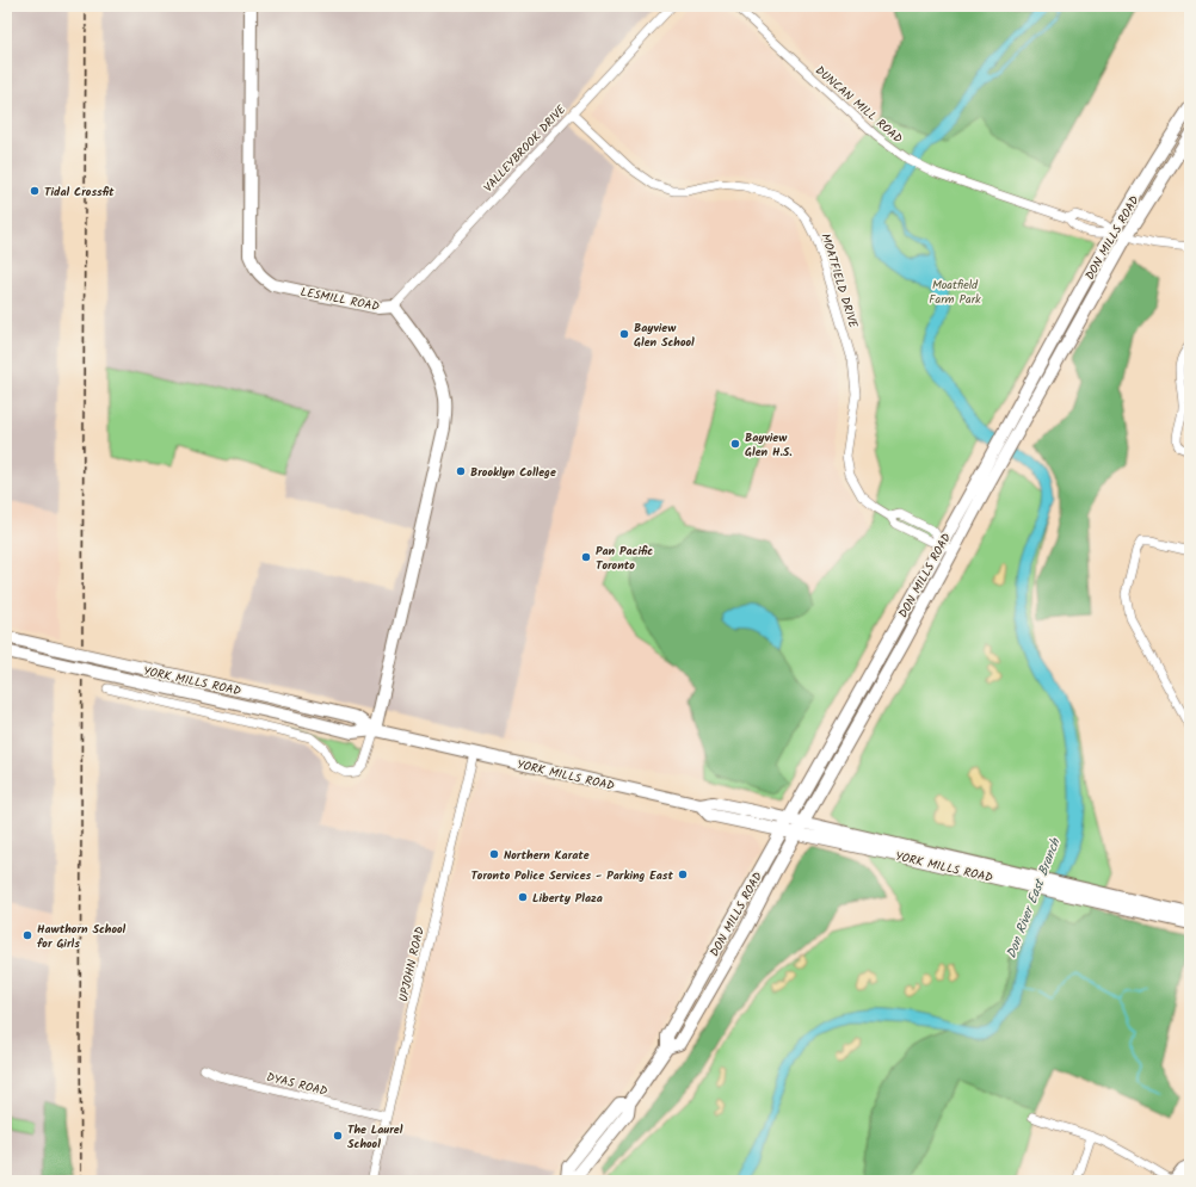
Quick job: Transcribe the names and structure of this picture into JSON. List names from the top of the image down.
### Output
{
  "streets": {
    "main road": ["DON MILLS ROAD", "LESMILL ROAD", "YORK MILLS ROAD"],
    "street": [
      "DUNCAN MILL ROAD",
      "VALLEYBROOK DRIVE",
      "MOATFIELD DRIVE",
      "UPJOHN ROAD",
      "DYAS ROAD"
    ]
  },
  "crossings": [
    ["DUNCAN MILL ROAD", "DON MILLS ROAD"],
    ["VALLEYBROOK DRIVE", "MOATFIELD DRIVE"],
    ["VALLEYBROOK DRIVE", "LESMILL ROAD"],
    ["DON MILLS ROAD", "MOATFIELD DRIVE"],
    ["DON MILLS ROAD", "YORK MILLS ROAD"],
    ["LESMILL ROAD", "YORK MILLS ROAD"],
    ["YORK MILLS ROAD", "UPJOHN ROAD"],
    ["UPJOHN ROAD", "DYAS ROAD"]
  ],
  "water": ["Don River East Branch"],
  "parks": ["Moatfield Farm Park"],
  "places": [
    "Tidal Crossfit",
    "Bayview Glen School",
    "Bayview Glen H.S.",
    "Brooklyn College",
    "Pan Pacific Toronto",
    "Northern Karate",
    "Toronto Police Services - Parking East",
    "Liberty Plaza",
    "Hawthorn School for Girls",
    "The Laurel School"
  ]
}
